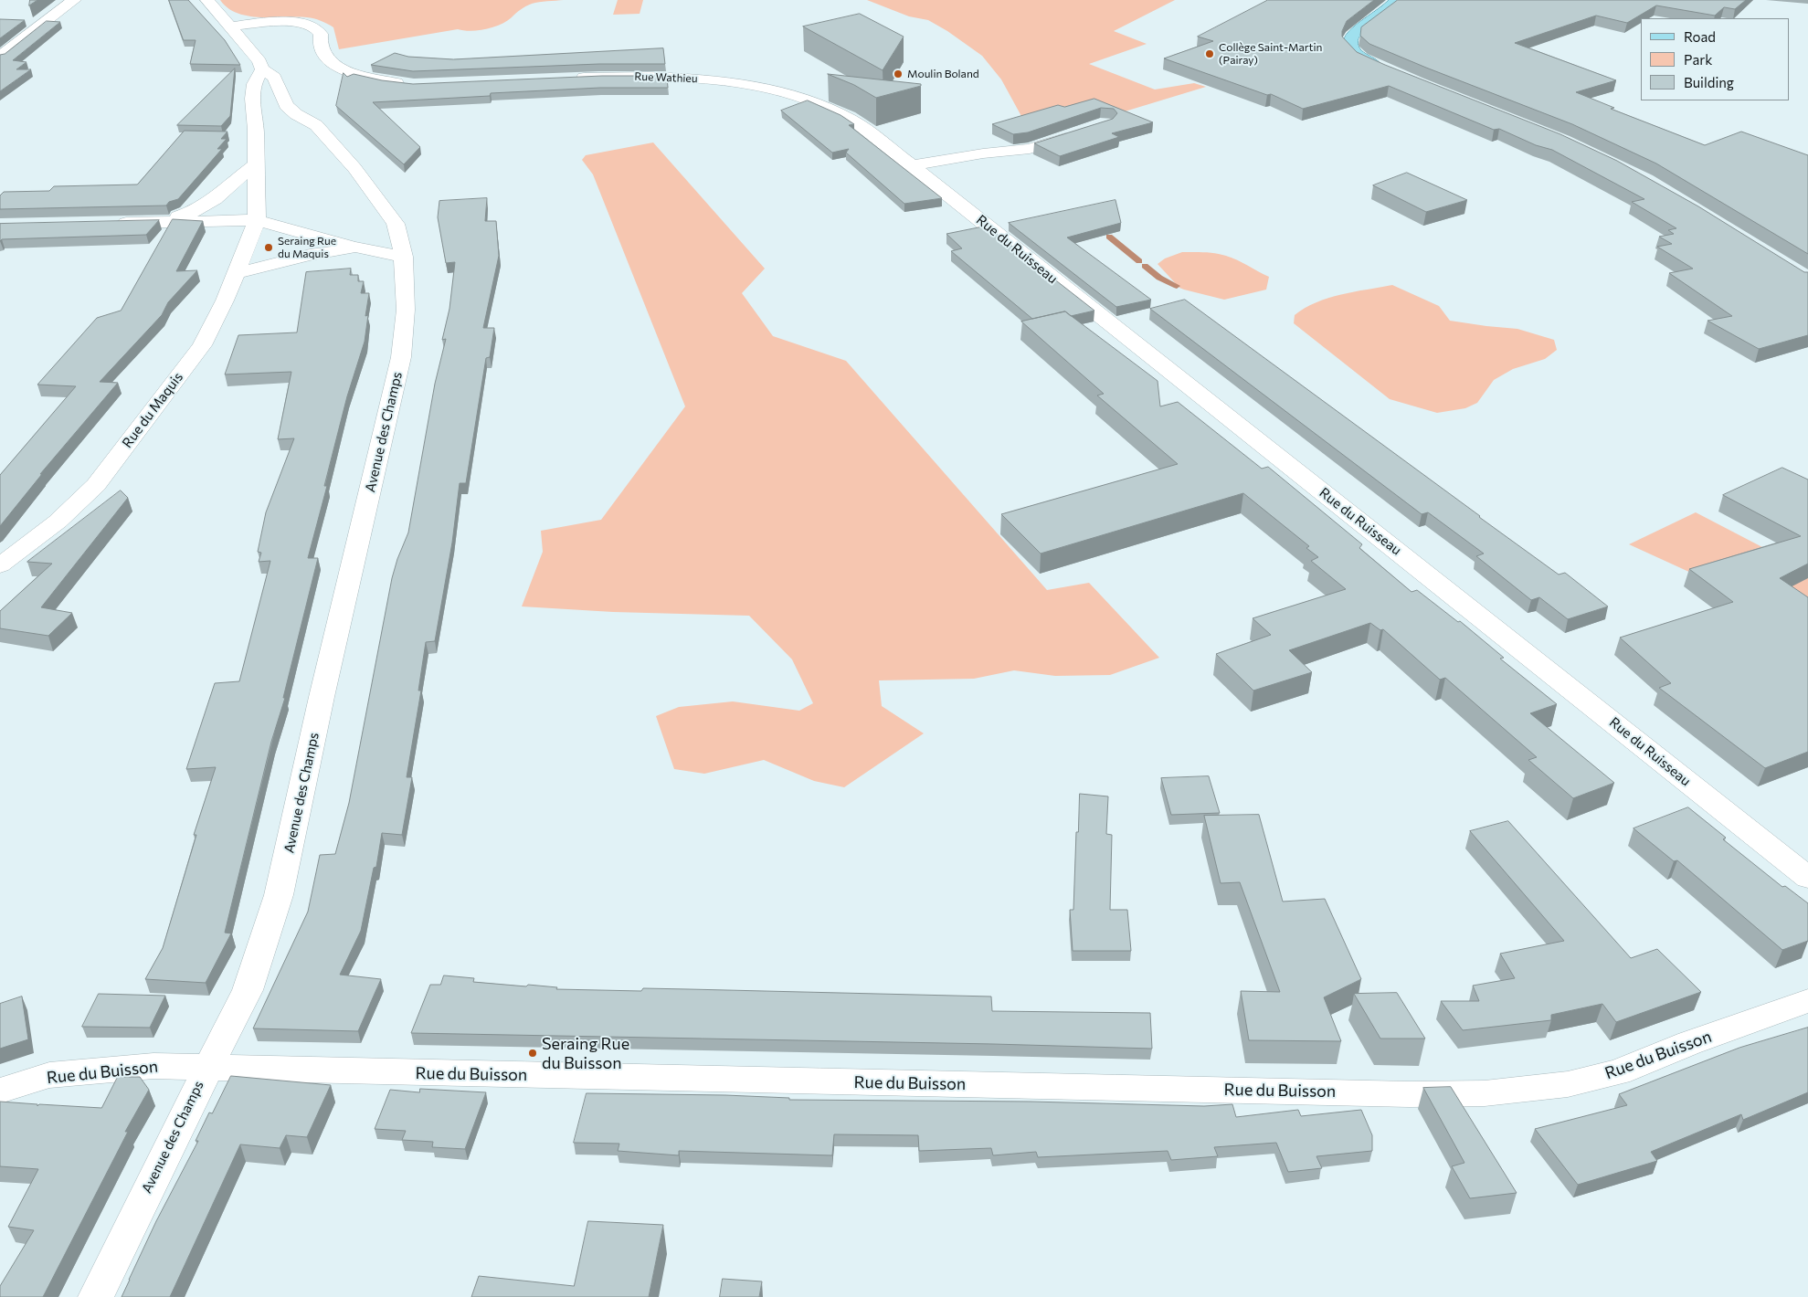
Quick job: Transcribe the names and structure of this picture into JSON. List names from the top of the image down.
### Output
{
  "streets": {
    "street": [
      "Rue Wathieu",
      "Rue du Ruisseau",
      "Rue du Maquis",
      "Avenue des Champs",
      "Rue du Buisson"
    ]
  },
  "crossings": [
    ["Rue Wathieu", "Rue du Ruisseau"],
    ["Avenue des Champs", "Rue du Buisson"]
  ],
  "places": [
    "Collège Saint-Martin (Pairay)",
    "Moulin Boland",
    "Seraing Rue du Maquis",
    "Seraing Rue du Buisson"
  ],
  "legend": ["Road", "Park", "Building"]
}
